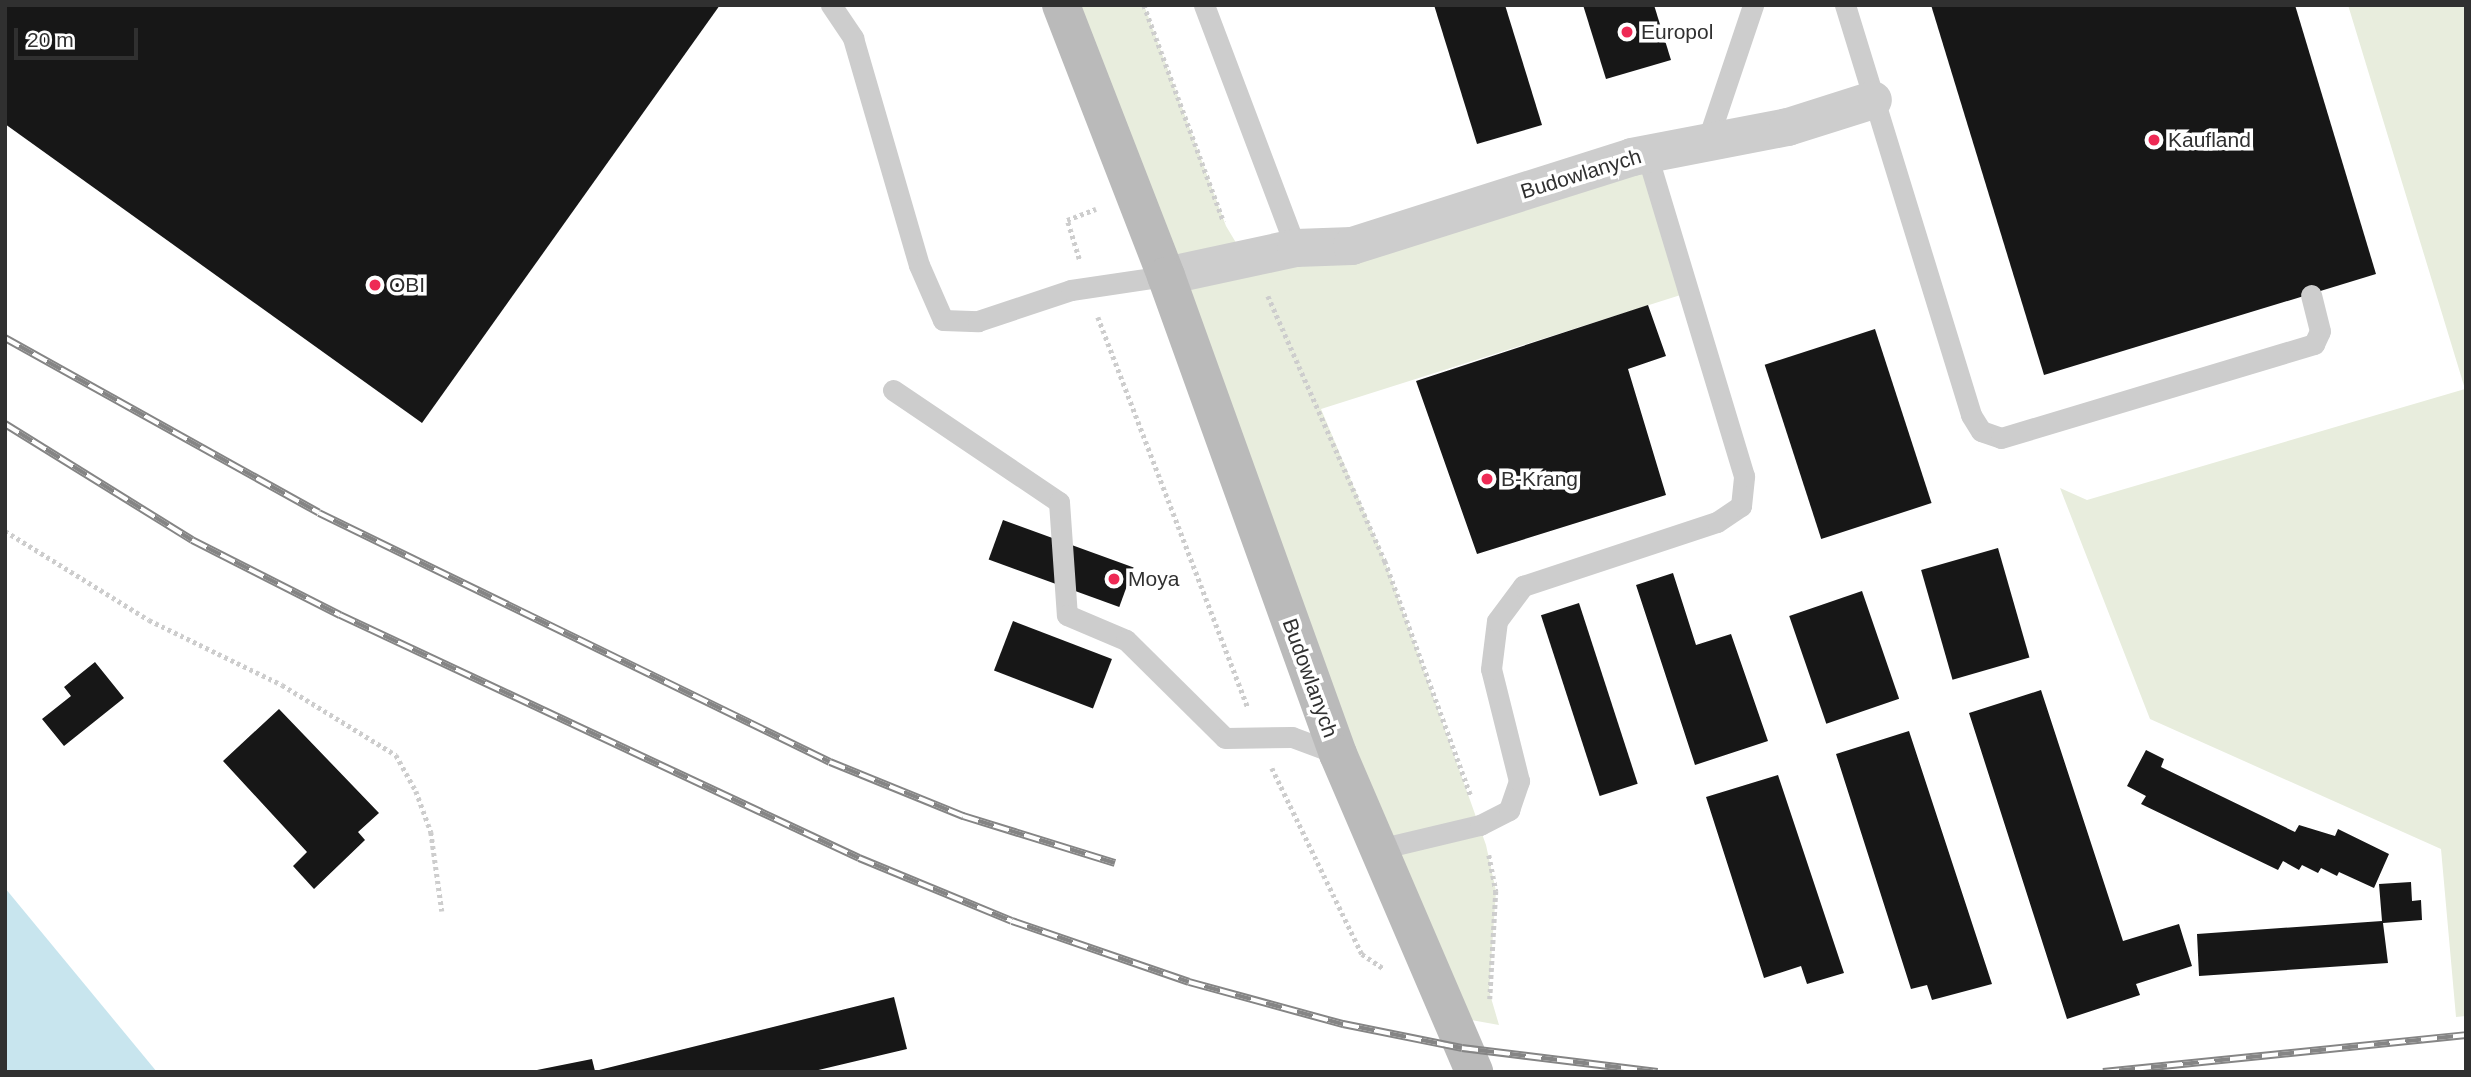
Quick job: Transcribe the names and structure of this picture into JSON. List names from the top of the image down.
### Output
{
  "streets": {
    "main road": ["Budowlanych"]
  },
  "places": [
    "Europol",
    "Kaufland",
    "OBI",
    "B-Krang",
    "Moya"
  ],
  "scale_bar": "20 m"
}
